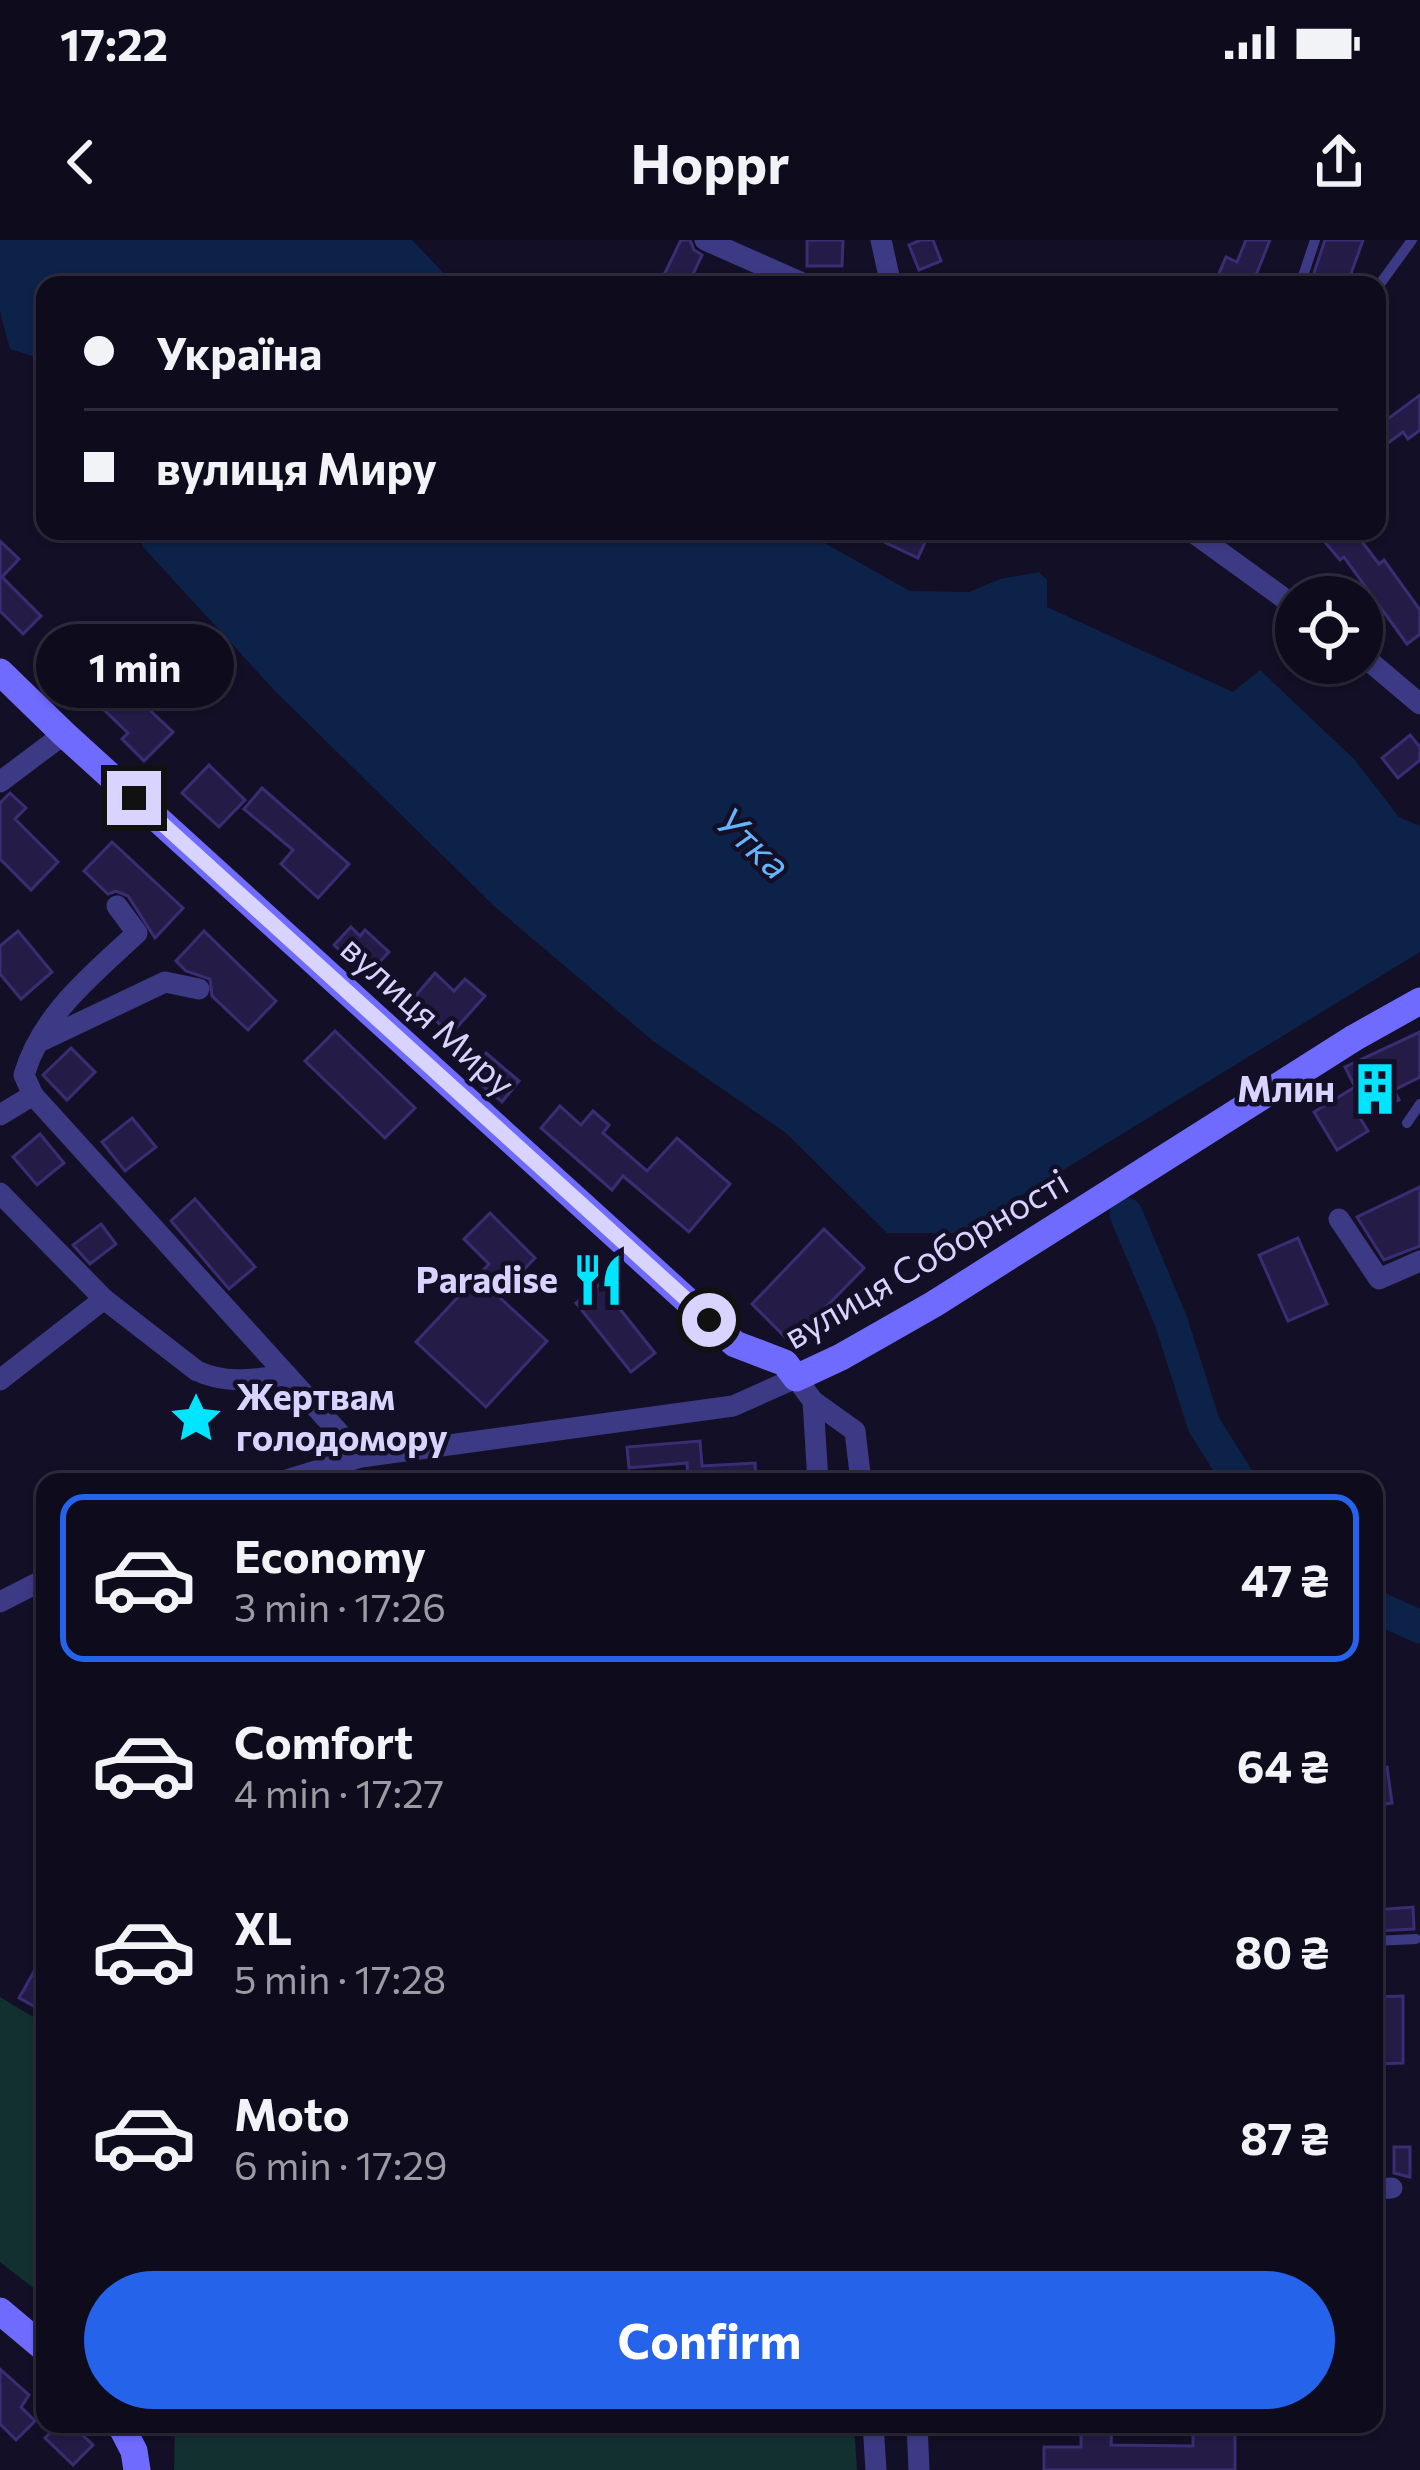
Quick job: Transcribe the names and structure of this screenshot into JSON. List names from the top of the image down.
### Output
{
  "streets": {
    "main road": ["вулиця Миру", "вулиця Соборності"]
  },
  "crossings": [
    ["вулиця Миру", "вулиця Соборності"]
  ],
  "water": ["Утка"],
  "places": {
    "building": ["Млин"],
    "restaurant": ["Paradise"],
    "place": ["Жертвам голодомору"]
  },
  "page": {
    "status": "17:22",
    "header": "Hoppr",
    "banner": ["Україна", "вулиця Миру"],
    "bubble": "1 min",
    "list": [
      {
        "name": "Economy",
        "note": "3 min · 17:26",
        "value": "47 ₴"
      },
      {
        "name": "Comfort",
        "note": "4 min · 17:27",
        "value": "64 ₴"
      },
      {
        "name": "XL",
        "note": "5 min · 17:28",
        "value": "80 ₴"
      },
      {
        "name": "Moto",
        "note": "6 min · 17:29",
        "value": "87 ₴"
      }
    ],
    "buttons": "Confirm"
  }
}
